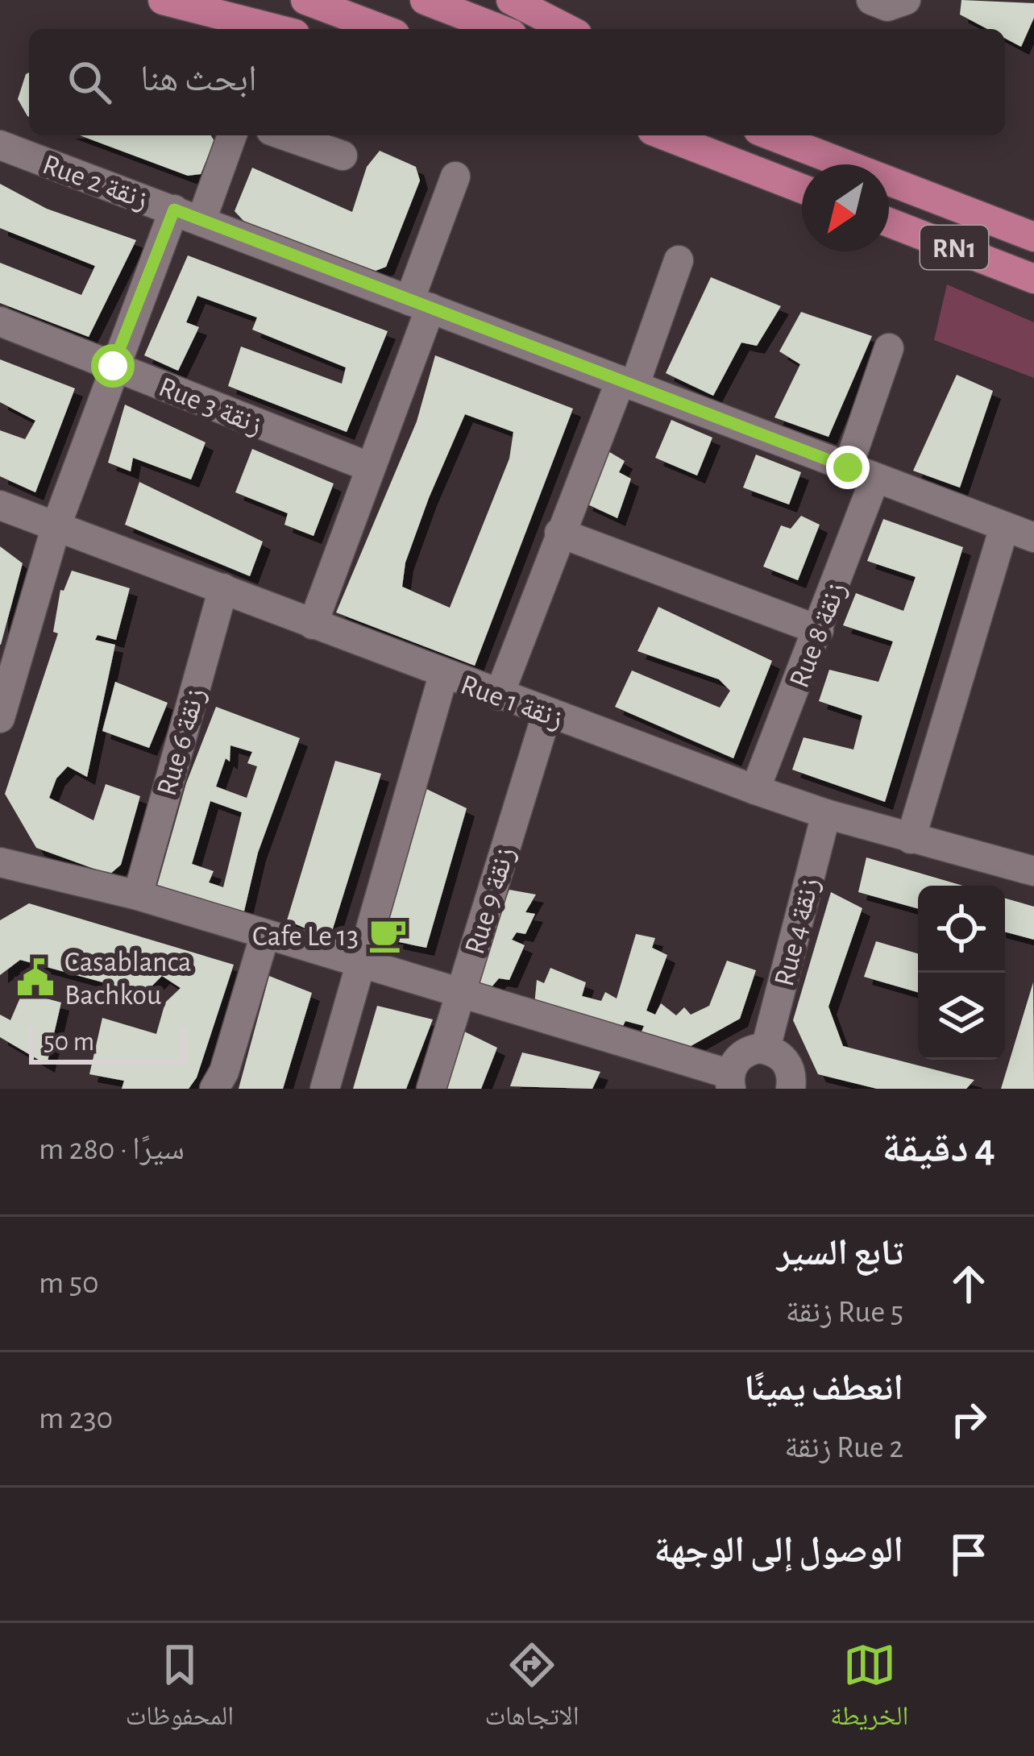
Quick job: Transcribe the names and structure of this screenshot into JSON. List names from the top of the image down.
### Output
{
  "streets": {
    "highway": ["RN1"],
    "street": [
      "Rue 2 زنقة",
      "Rue 3 زنقة",
      "Rue 8 زنقة",
      "Rue 1 زنقة",
      "Rue 6 زنقة",
      "Rue 9 زنقة",
      "Rue 4 زنقة"
    ]
  },
  "crossings": [
    ["Rue 2 زنقة", "Rue 8 زنقة"],
    ["Rue 8 زنقة", "Rue 1 زنقة"],
    ["Rue 1 زنقة", "Rue 6 زنقة"],
    ["Rue 1 زنقة", "Rue 9 زنقة"],
    ["Rue 1 زنقة", "Rue 4 زنقة"]
  ],
  "places": {
    "cafe": ["Cafe Le 13"],
    "public building": ["Casablanca Bachkou"]
  },
  "scale_bar": "50 m",
  "north": "bottom left",
  "page": {
    "search": "ابحث هنا",
    "scale": "50 m",
    "heading": ["4 دقيقة", "سيرًا · 280 m"],
    "list": [
      ["تابع السير", "Rue 5 زنقة", "50 m"],
      ["انعطف يمينًا", "Rue 2 زنقة", "230 m"],
      "الوصول إلى الوجهة"
    ],
    "nav": ["الخريطة", "الاتجاهات", "المحفوظات"]
  }
}
